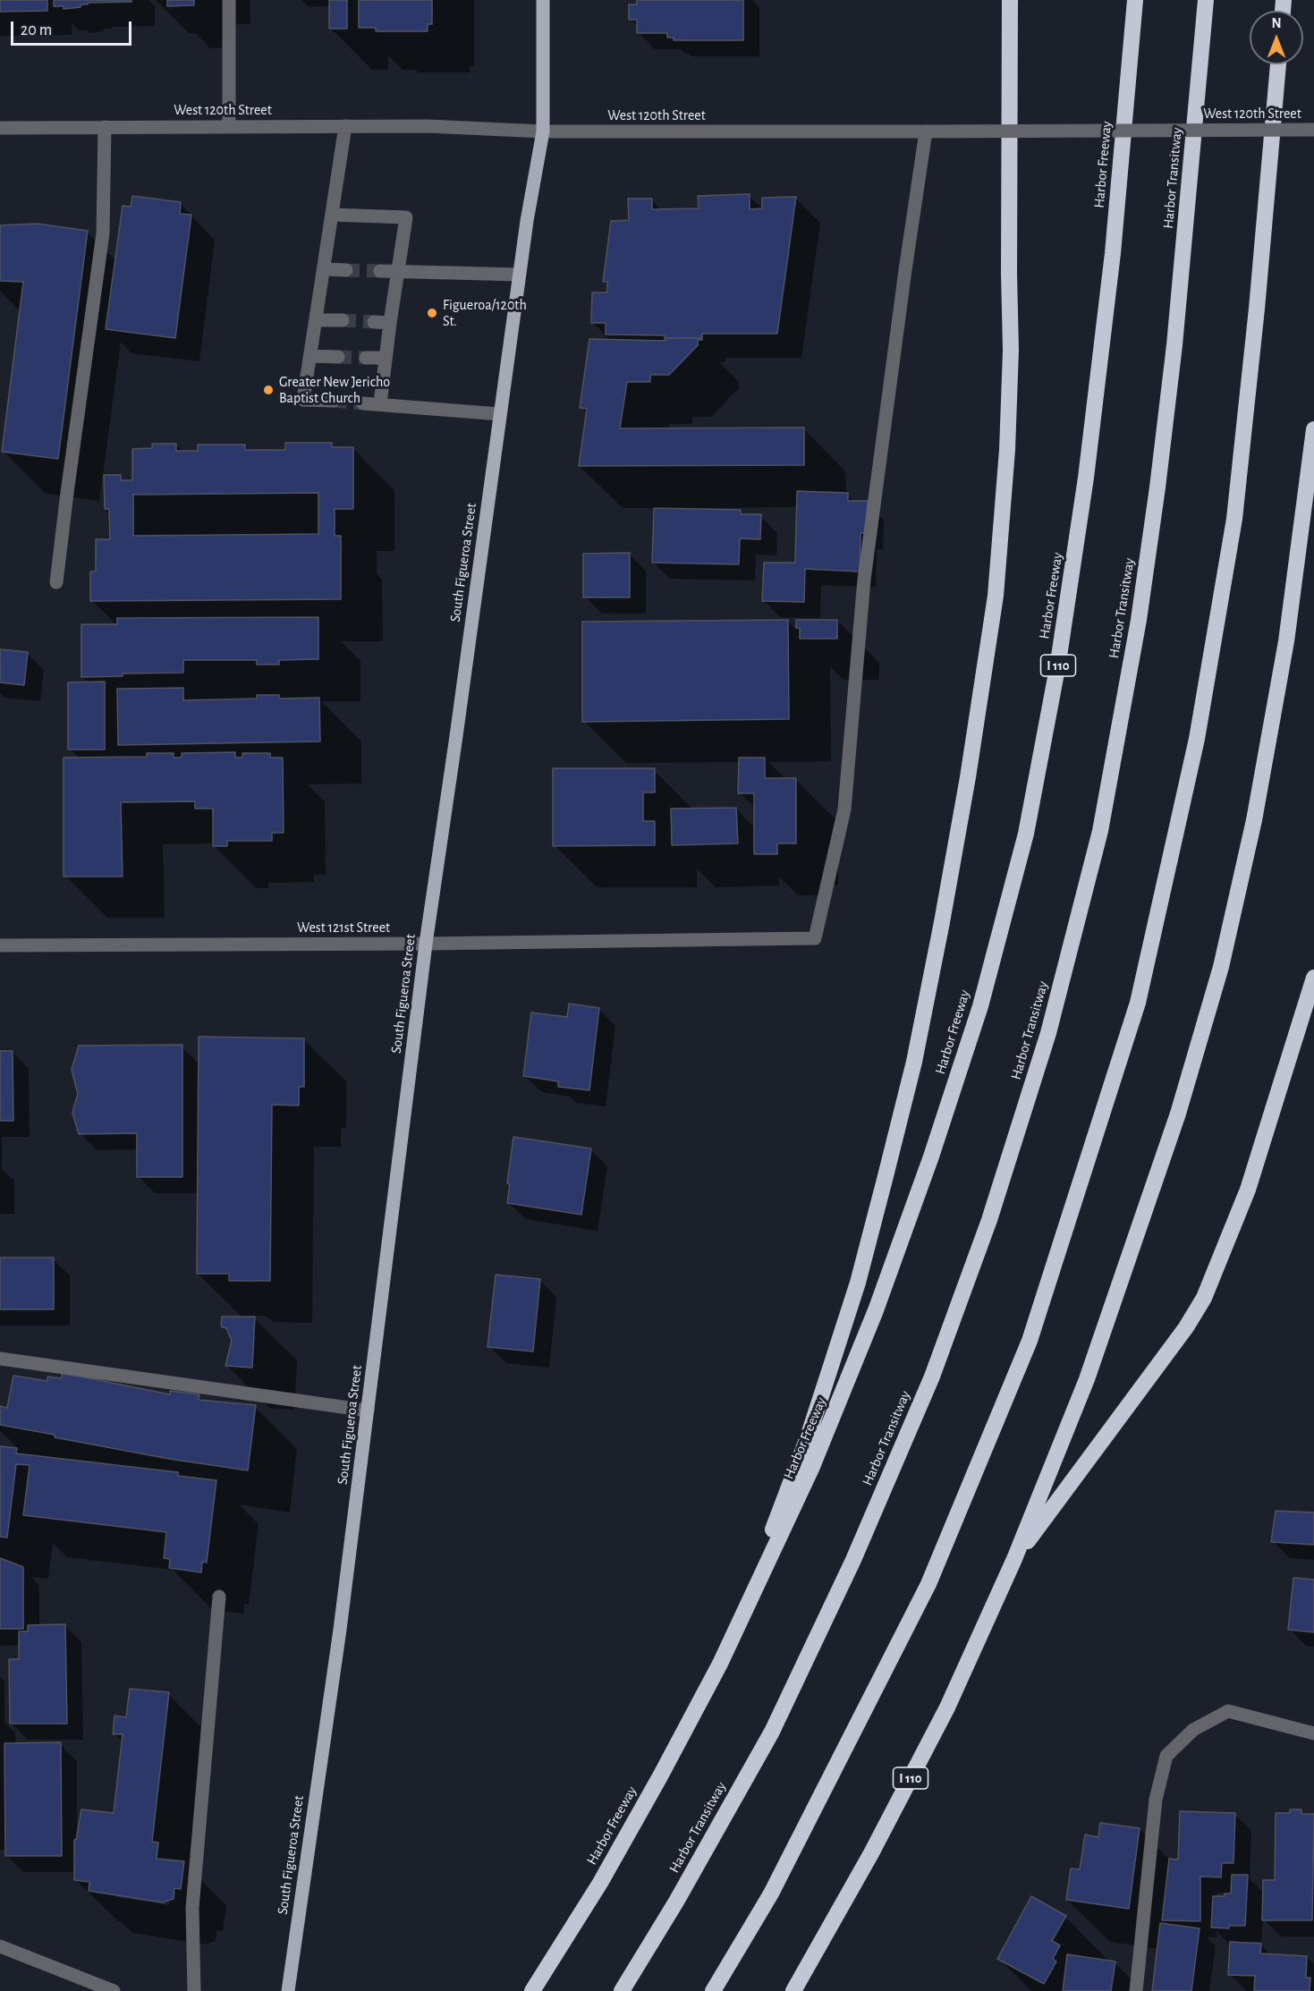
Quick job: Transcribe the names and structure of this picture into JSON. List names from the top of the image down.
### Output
{
  "streets": {
    "highway": ["Harbor Freeway", "Harbor Transitway", "I 110"],
    "main road": ["South Figueroa Street"],
    "street": ["West 120th Street", "West 121st Street"]
  },
  "crossings": [
    ["West 120th Street", "South Figueroa Street"],
    ["West 120th Street", "West 121st Street"],
    ["South Figueroa Street", "West 121st Street"]
  ],
  "places": ["Figueroa/120th St.", "Greater New Jericho Baptist Church"],
  "scale_bar": "20 m",
  "north": "top"
}
